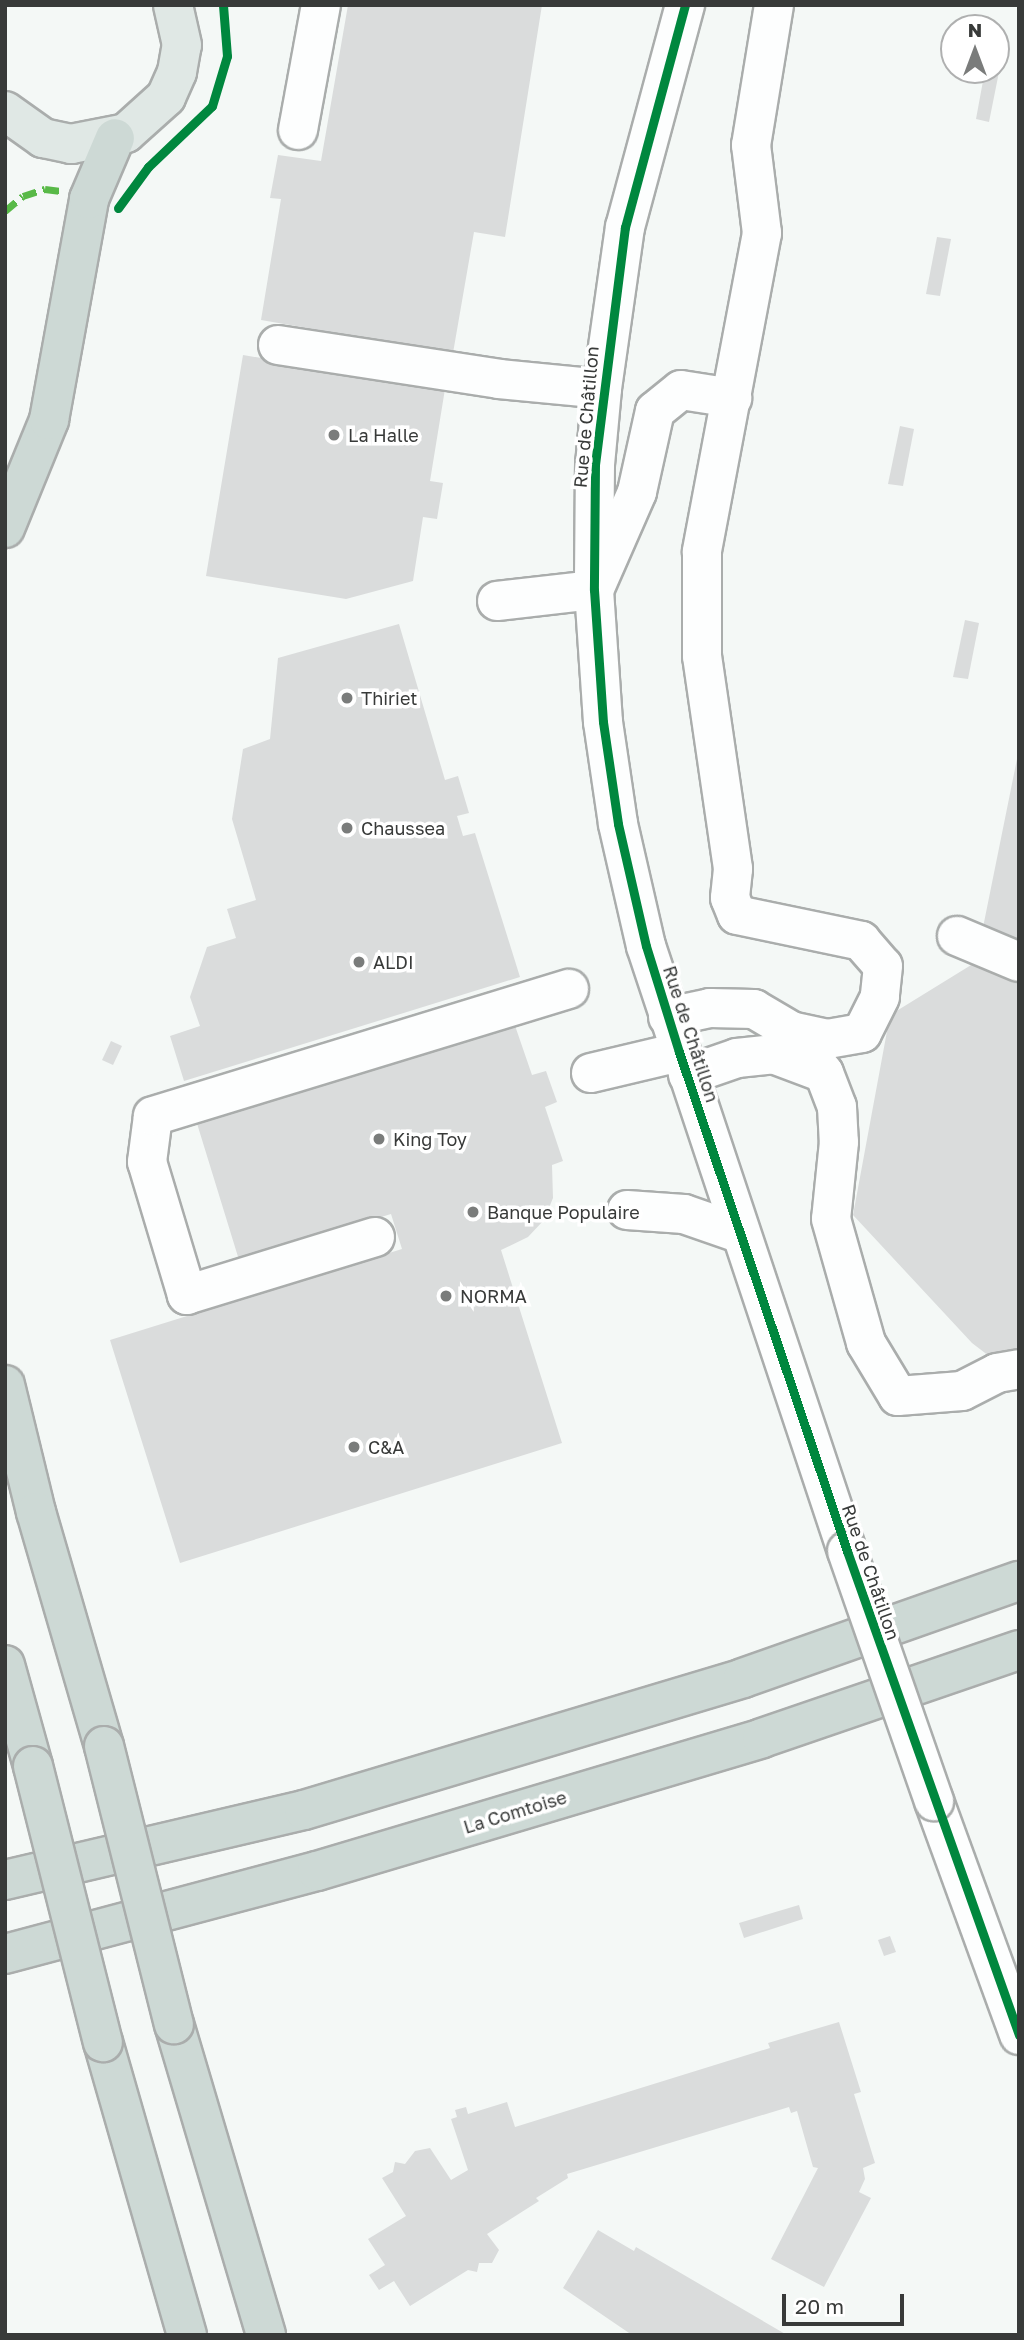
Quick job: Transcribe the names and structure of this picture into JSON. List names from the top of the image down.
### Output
{
  "streets": {
    "highway": ["La Comtoise"],
    "street": ["Rue de Châtillon"]
  },
  "places": [
    "La Halle",
    "Thiriet",
    "Chaussea",
    "ALDI",
    "King Toy",
    "Banque Populaire",
    "NORMA",
    "C&A"
  ],
  "scale_bar": "20 m",
  "north": "top"
}
